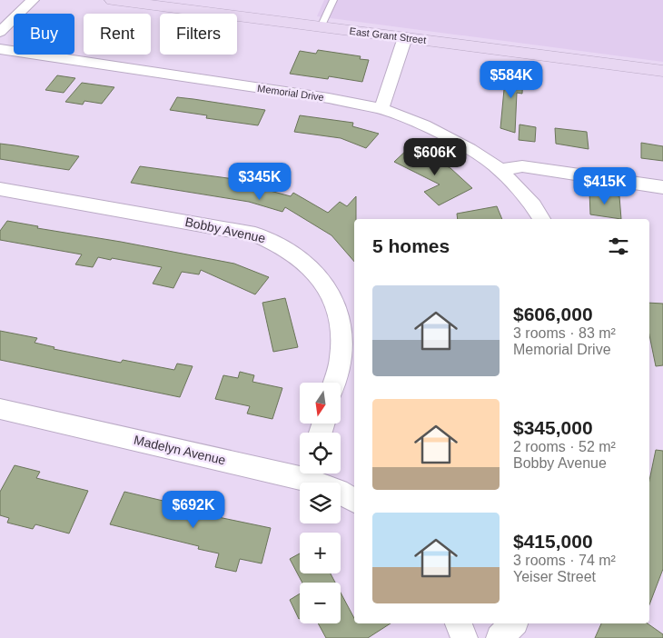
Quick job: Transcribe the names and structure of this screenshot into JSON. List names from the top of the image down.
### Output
{
  "streets": {
    "main road": ["East Grant Street"],
    "street": ["Memorial Drive", "Bobby Avenue", "Madelyn Avenue"]
  },
  "north": "bottom",
  "page": {
    "chip": ["Buy", "Rent", "Filters"],
    "price": [
      "$584K",
      "$606K",
      "$345K",
      "$415K",
      "$692K"
    ],
    "heading": "5 homes",
    "list": [
      {
        "name": "$606,000",
        "note": "3 rooms · 83 m² · Memorial Drive"
      },
      {
        "name": "$345,000",
        "note": "2 rooms · 52 m² · Bobby Avenue"
      },
      {
        "name": "$415,000",
        "note": "3 rooms · 74 m² · Yeiser Street"
      }
    ],
    "map_buttons": ["+", "−"]
  }
}
